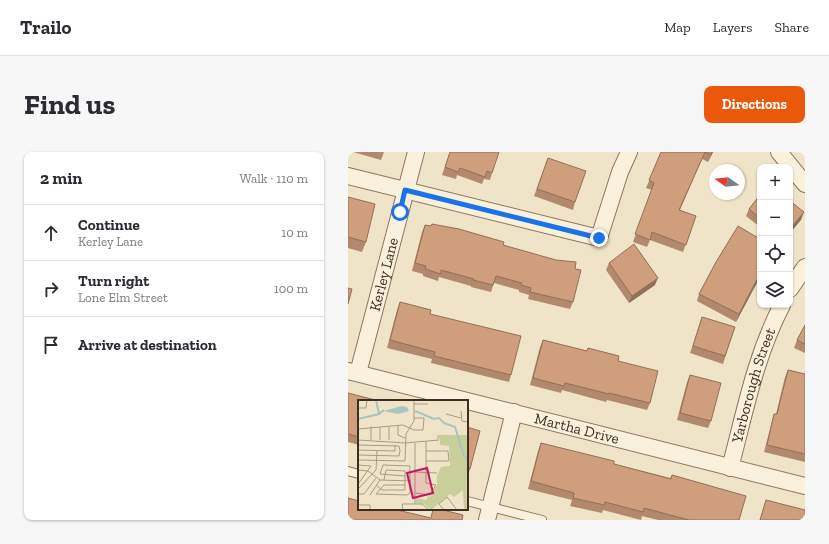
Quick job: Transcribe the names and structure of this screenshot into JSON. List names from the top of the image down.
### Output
{
  "streets": {
    "street": ["Kerley Lane", "Yarborough Street", "Martha Drive"]
  },
  "crossings": [
    ["Kerley Lane", "Martha Drive"],
    ["Yarborough Street", "Martha Drive"]
  ],
  "north": "left",
  "page": {
    "header": "Trailo",
    "nav": ["Map", "Layers", "Share"],
    "buttons": "Directions",
    "title": "Find us",
    "heading": ["2 min", "Walk · 110 m"],
    "map_buttons": ["+", "−"],
    "list": [
      ["Continue", "Kerley Lane", "10 m"],
      ["Turn right", "Lone Elm Street", "100 m"],
      "Arrive at destination"
    ]
  }
}
